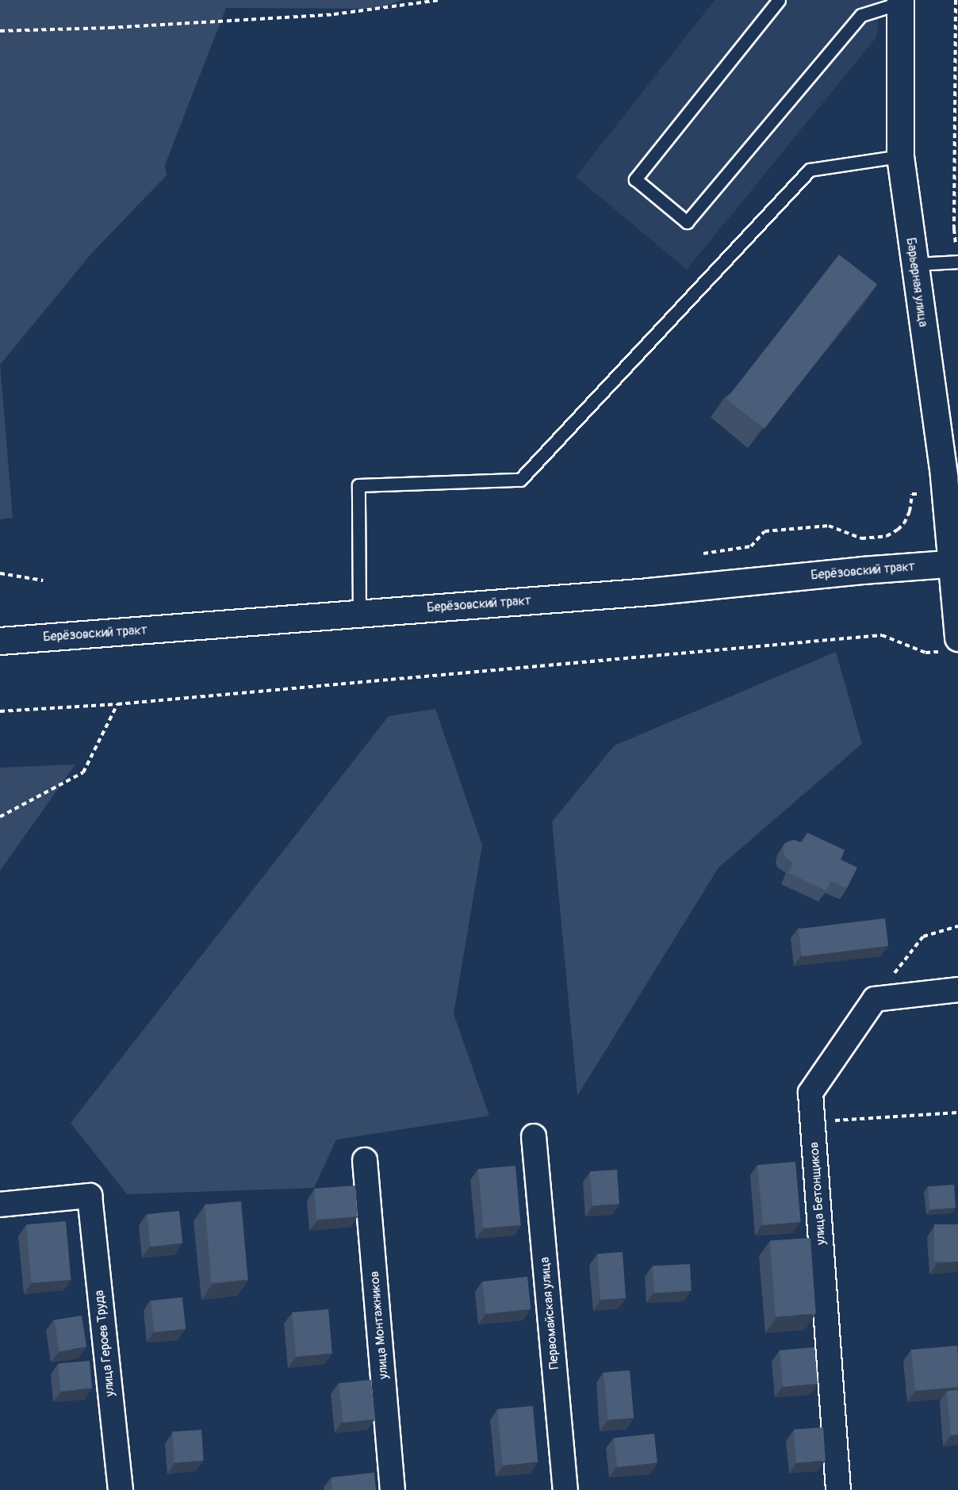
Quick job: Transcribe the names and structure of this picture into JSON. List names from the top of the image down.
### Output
{
  "streets": {
    "main road": ["Барьерная улица", "Берёзовский тракт"],
    "street": [
      "улица Бетонщиков",
      "Первомайская улица",
      "улица Монтажников",
      "улица Героев Труда"
    ]
  },
  "crossings": [
    ["Барьерная улица", "Берёзовский тракт"]
  ]
}
